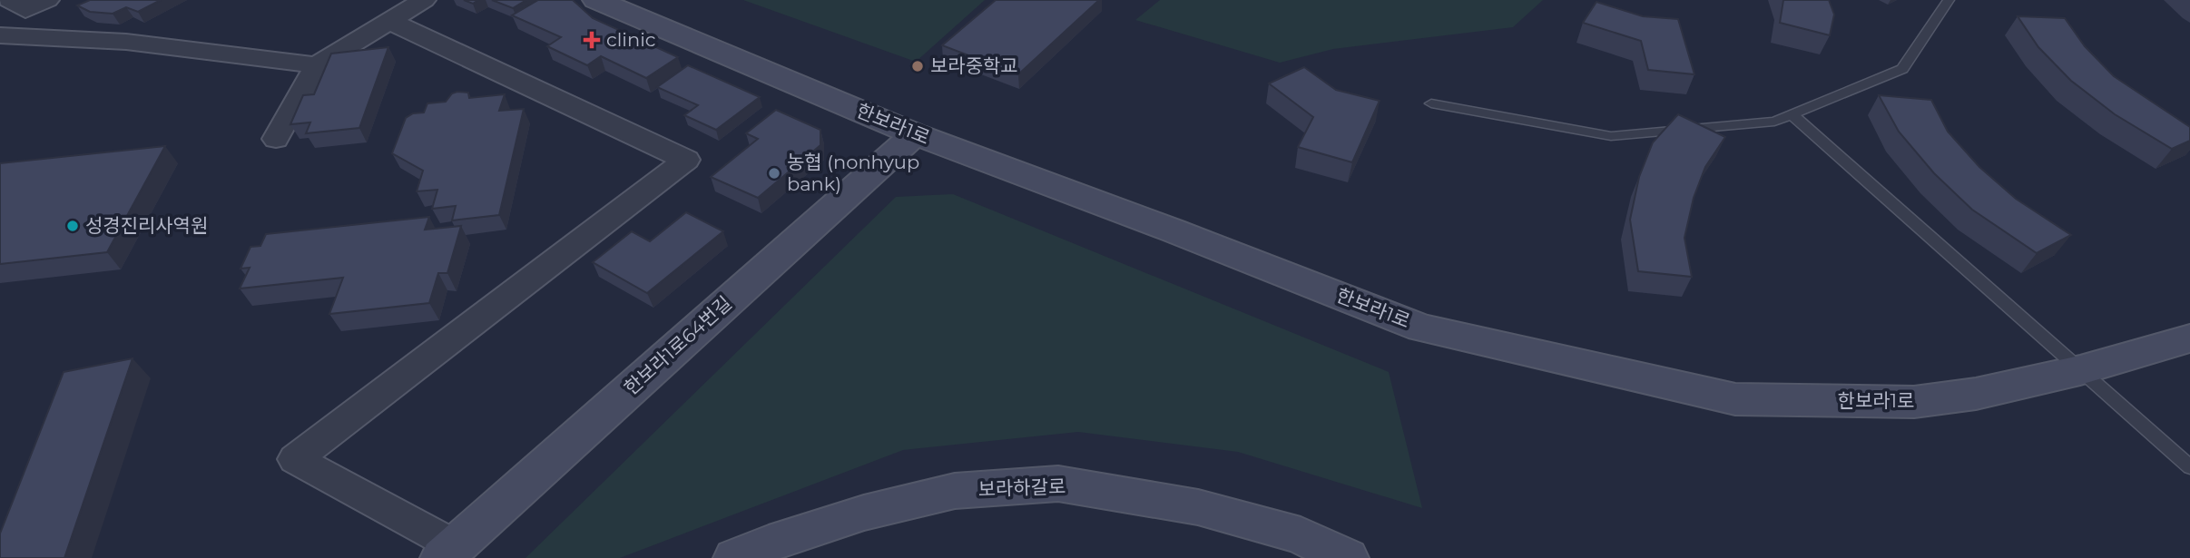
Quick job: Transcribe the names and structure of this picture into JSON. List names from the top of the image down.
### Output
{
  "streets": {
    "street": ["한보라1로", "한보라1로64번길", "보라하갈로"]
  },
  "crossings": [
    ["한보라1로", "한보라1로64번길"]
  ],
  "places": {
    "health": ["clinic"],
    "other": ["보라중학교", "농협 (nonhyup bank)", "성경진리사역원"]
  }
}
